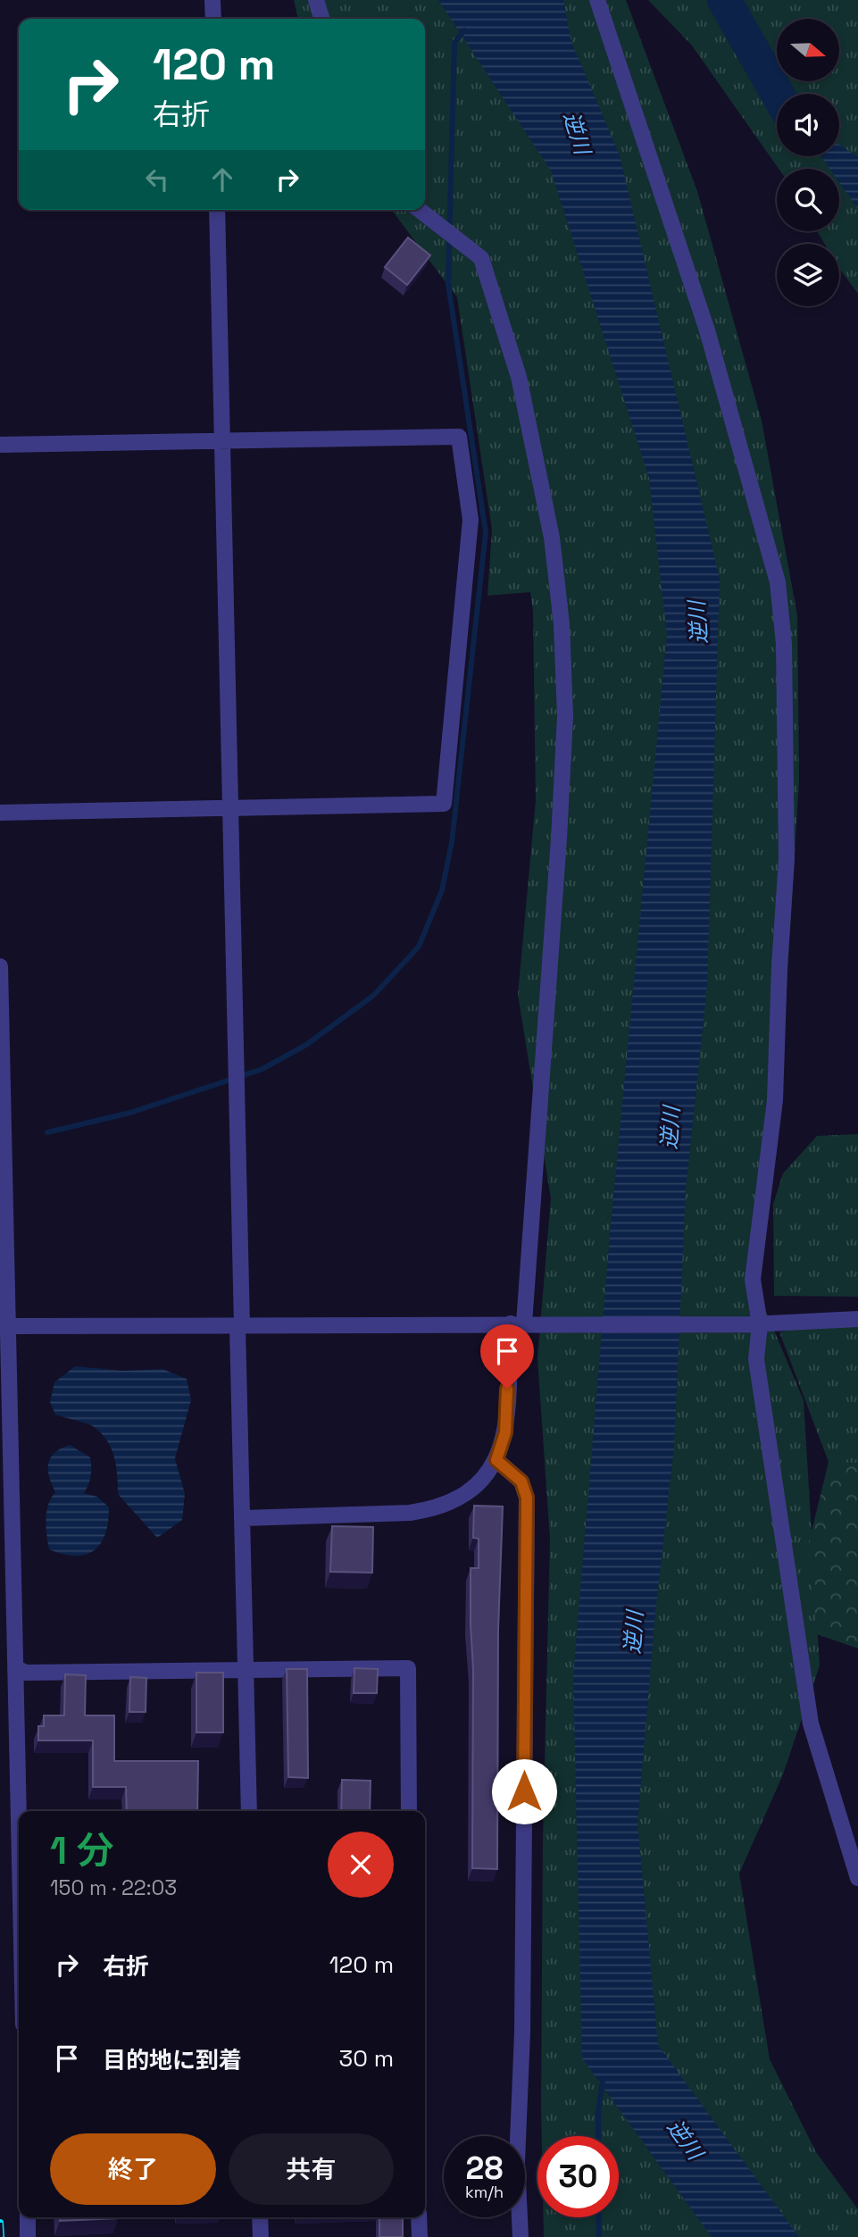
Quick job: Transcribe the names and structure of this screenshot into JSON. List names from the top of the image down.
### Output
{
  "water": ["逆川"],
  "north": "right",
  "page": {
    "turn": ["120 m", "右折"],
    "heading": ["1 分", "150 m · 22:03"],
    "list": [
      {
        "name": "右折",
        "value": "120 m"
      },
      {
        "name": "目的地に到着",
        "value": "30 m"
      }
    ],
    "buttons": ["終了", "共有"],
    "speed": "28 km/h",
    "limit": "30"
  }
}
